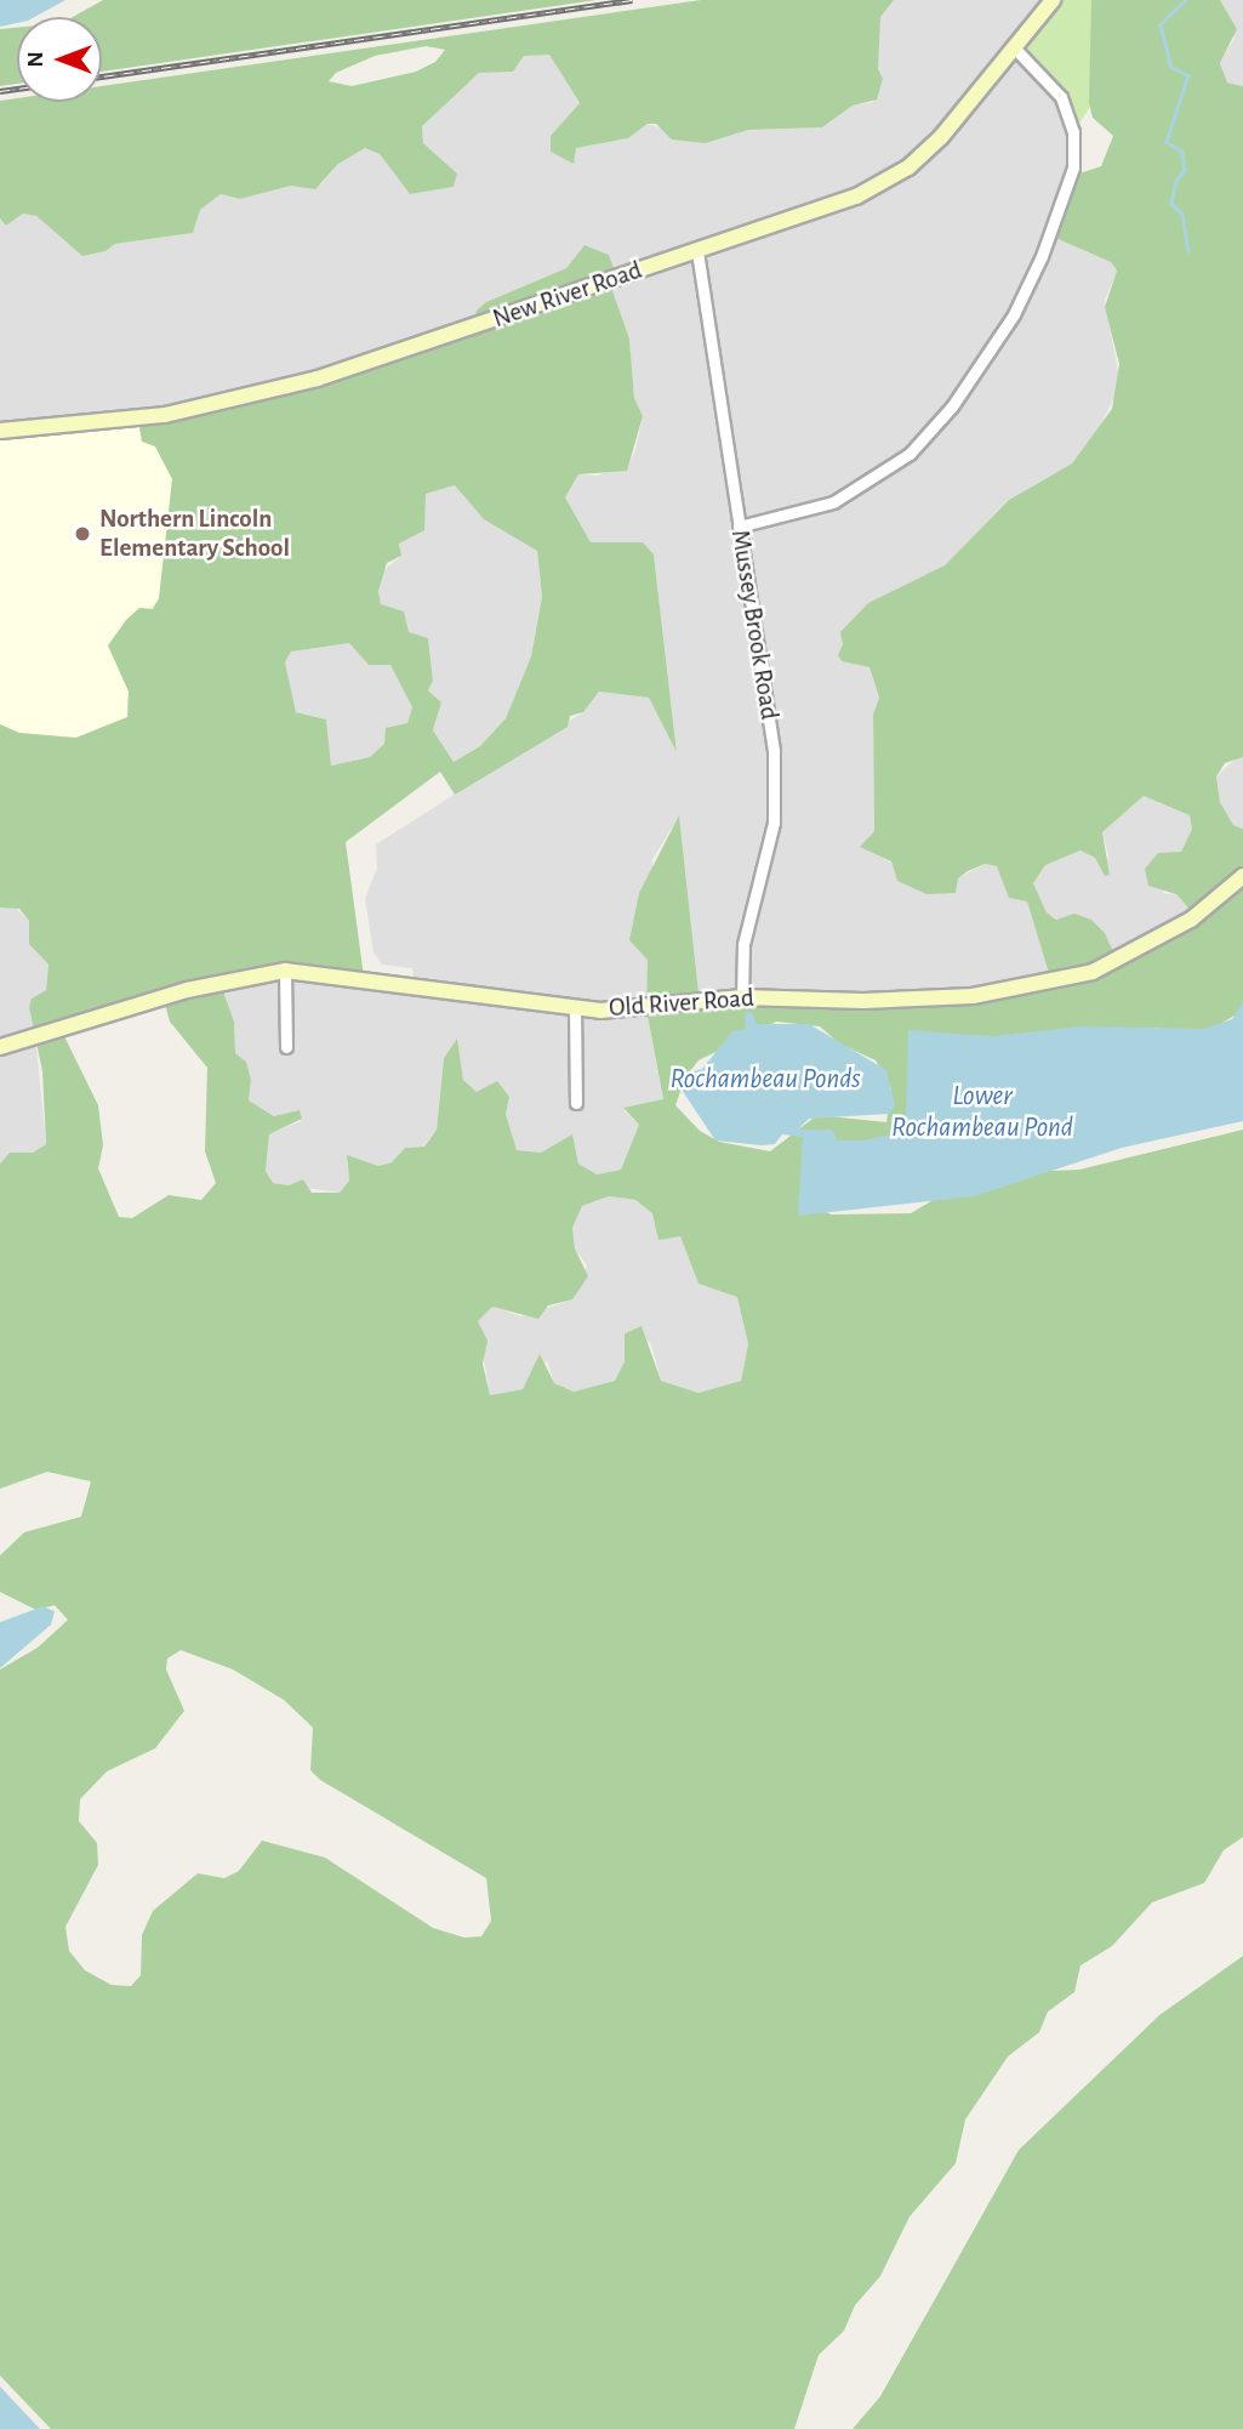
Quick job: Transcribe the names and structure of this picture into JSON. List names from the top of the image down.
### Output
{
  "streets": {
    "main road": ["New River Road", "Old River Road"],
    "street": ["Mussey Brook Road"]
  },
  "crossings": [
    ["New River Road", "Mussey Brook Road"],
    ["Mussey Brook Road", "Old River Road"]
  ],
  "water": ["Rochambeau Ponds", "Lower Rochambeau Pond"],
  "places": ["Northern Lincoln Elementary School"],
  "north": "left"
}
